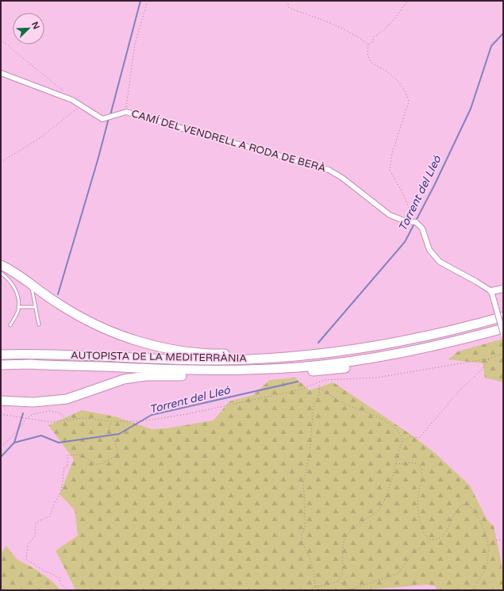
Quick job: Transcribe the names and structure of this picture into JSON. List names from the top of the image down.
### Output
{
  "streets": {
    "highway": ["AUTOPISTA DE LA MEDITERRÀNIA"],
    "street": ["CAMÍ DEL VENDRELL A RODA DE BERÀ"]
  },
  "water": ["Torrent del Lleó"],
  "north": "top right"
}
